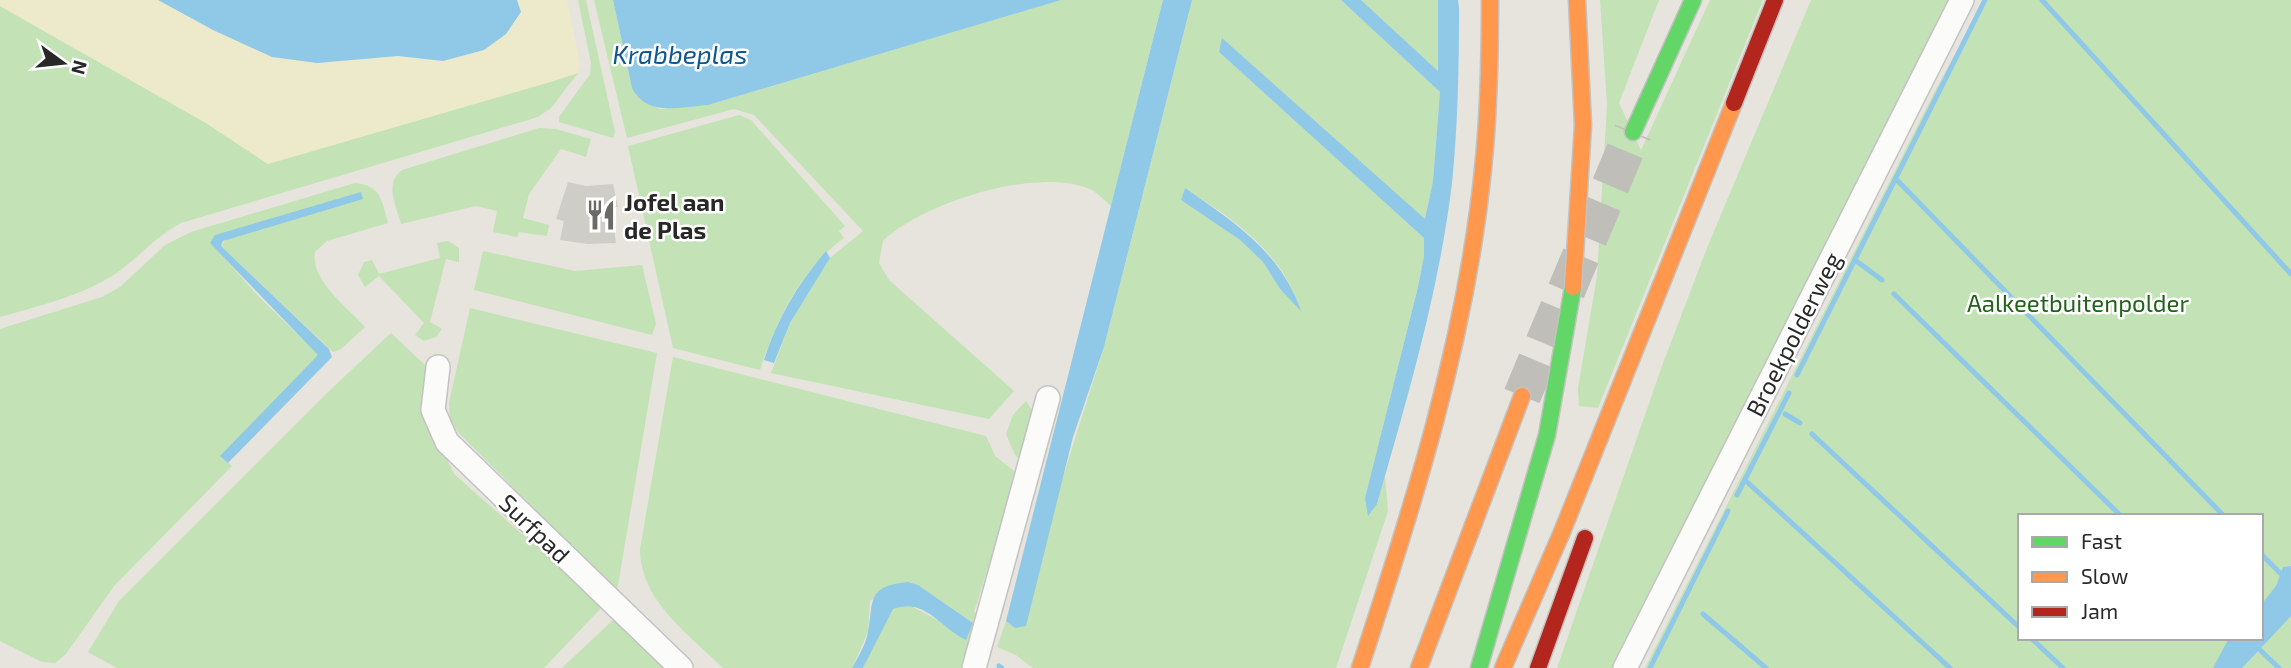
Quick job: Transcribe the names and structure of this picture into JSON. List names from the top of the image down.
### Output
{
  "streets": {
    "street": ["Broekpolderweg", "Surfpad"]
  },
  "water": ["Krabbeplas"],
  "parks": ["Aalkeetbuitenpolder"],
  "places": {
    "restaurant": ["Jofel aan de Plas"]
  },
  "legend": ["Fast", "Slow", "Jam"],
  "north": "right"
}
